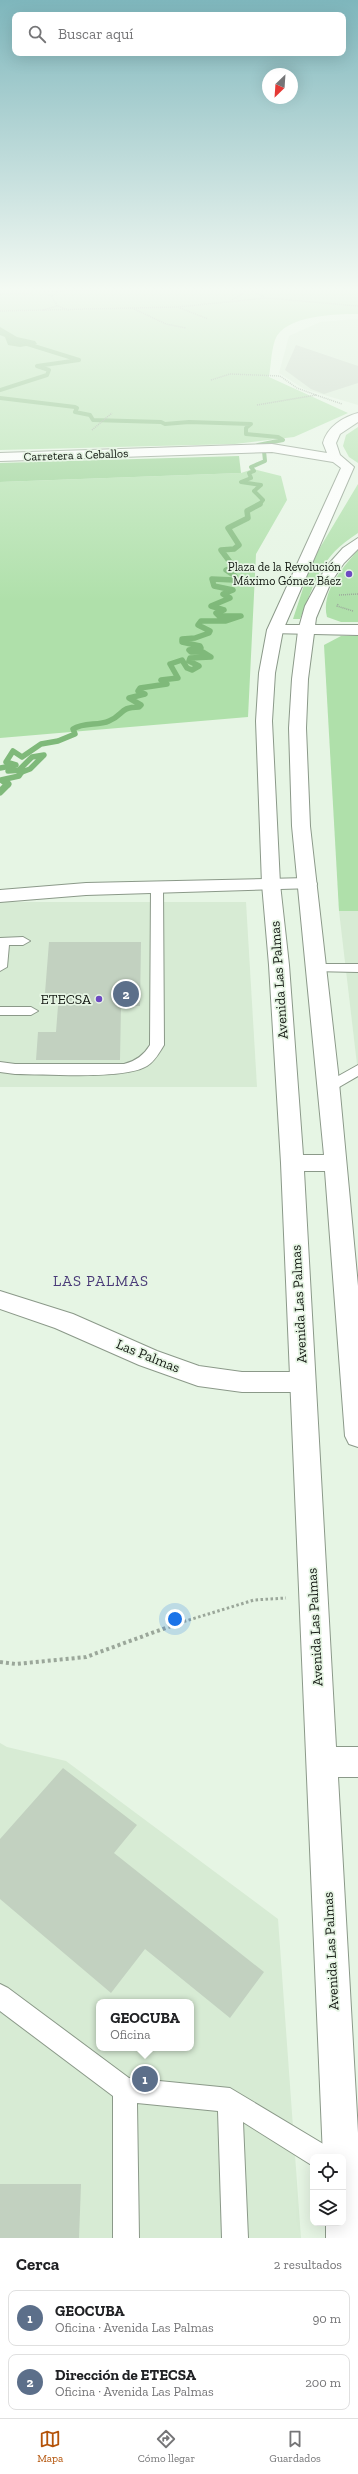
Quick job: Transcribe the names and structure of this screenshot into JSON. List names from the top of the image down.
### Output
{
  "streets": {
    "street": ["Carretera a Ceballos", "Avenida Las Palmas", "Las Palmas"]
  },
  "crossings": [
    ["Carretera a Ceballos", "Avenida Las Palmas"],
    ["Avenida Las Palmas", "Las Palmas"]
  ],
  "districts": ["LAS PALMAS"],
  "places": ["Plaza de la Revolución Máximo Gómez Báez", "ETECSA"],
  "north": "bottom left",
  "page": {
    "search": "Buscar aquí",
    "pins": ["2", "1"],
    "popup": ["GEOCUBA", "Oficina"],
    "heading": ["Cerca", "2 resultados"],
    "list": [
      {
        "mark": "1",
        "name": "GEOCUBA",
        "note": "Oficina · Avenida Las Palmas",
        "value": "90 m"
      },
      {
        "mark": "2",
        "name": "Dirección de ETECSA",
        "note": "Oficina · Avenida Las Palmas",
        "value": "200 m"
      }
    ],
    "nav": ["Mapa", "Cómo llegar", "Guardados"]
  }
}
